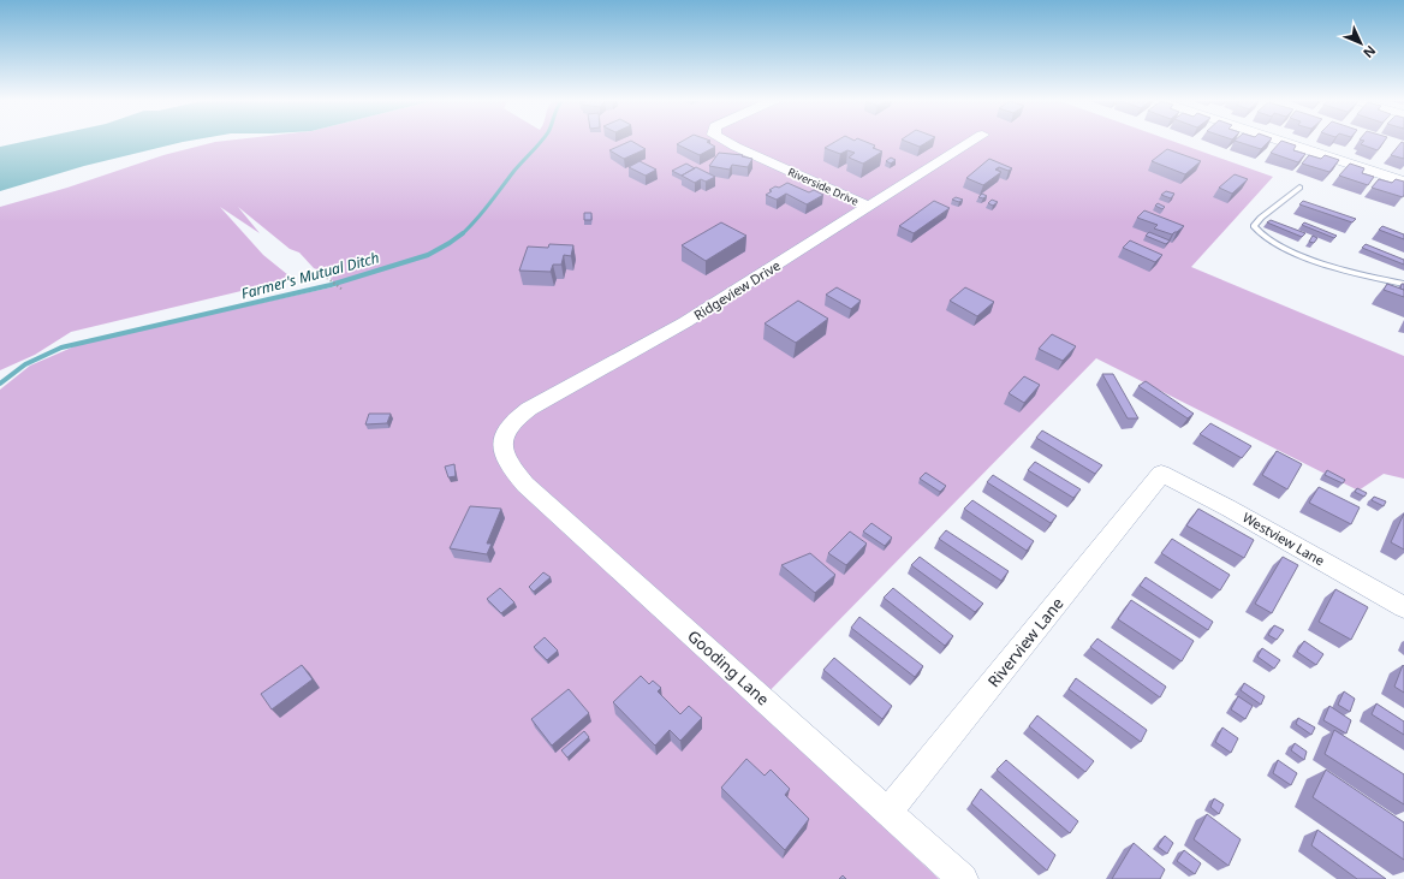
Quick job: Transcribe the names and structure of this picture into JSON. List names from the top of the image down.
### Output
{
  "streets": {
    "street": [
      "Riverside Drive",
      "Ridgeview Drive",
      "Westview Lane",
      "Riverview Lane",
      "Gooding Lane"
    ]
  },
  "crossings": [
    ["Riverside Drive", "Ridgeview Drive"],
    ["Ridgeview Drive", "Gooding Lane"],
    ["Westview Lane", "Riverview Lane"],
    ["Riverview Lane", "Gooding Lane"]
  ],
  "water": ["Farmer's Mutual Ditch"],
  "north": "bottom right"
}
